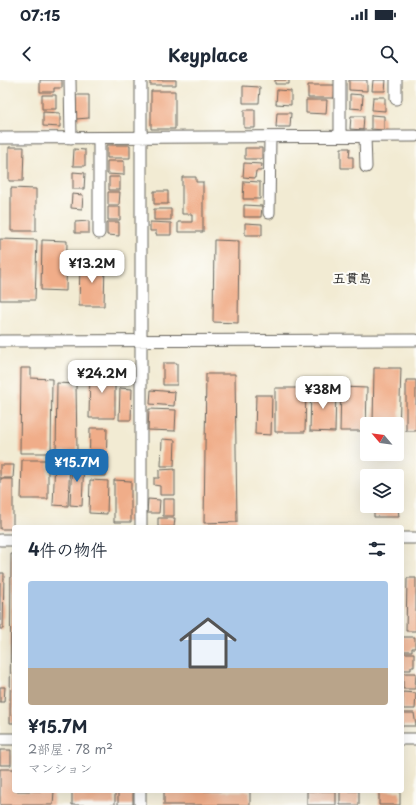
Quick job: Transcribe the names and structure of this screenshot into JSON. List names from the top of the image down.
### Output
{
  "districts": ["五貫島"],
  "north": "top left",
  "page": {
    "status": "07:15",
    "header": "Keyplace",
    "price": [
      "¥13.2M",
      "¥24.2M",
      "¥38M",
      "¥15.7M"
    ],
    "heading": "4件の物件",
    "list": [
      {
        "name": "¥15.7M",
        "note": "2部屋 · 78 m² · マンション"
      }
    ]
  }
}
